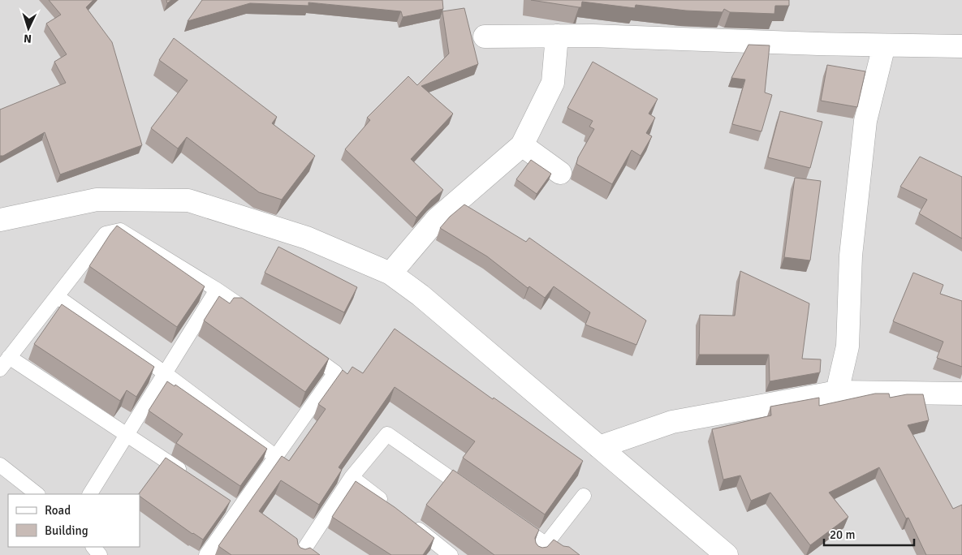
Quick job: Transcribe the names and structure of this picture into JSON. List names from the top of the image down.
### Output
{
  "legend": ["Road", "Building"],
  "scale_bar": "20 m",
  "north": "bottom"
}
